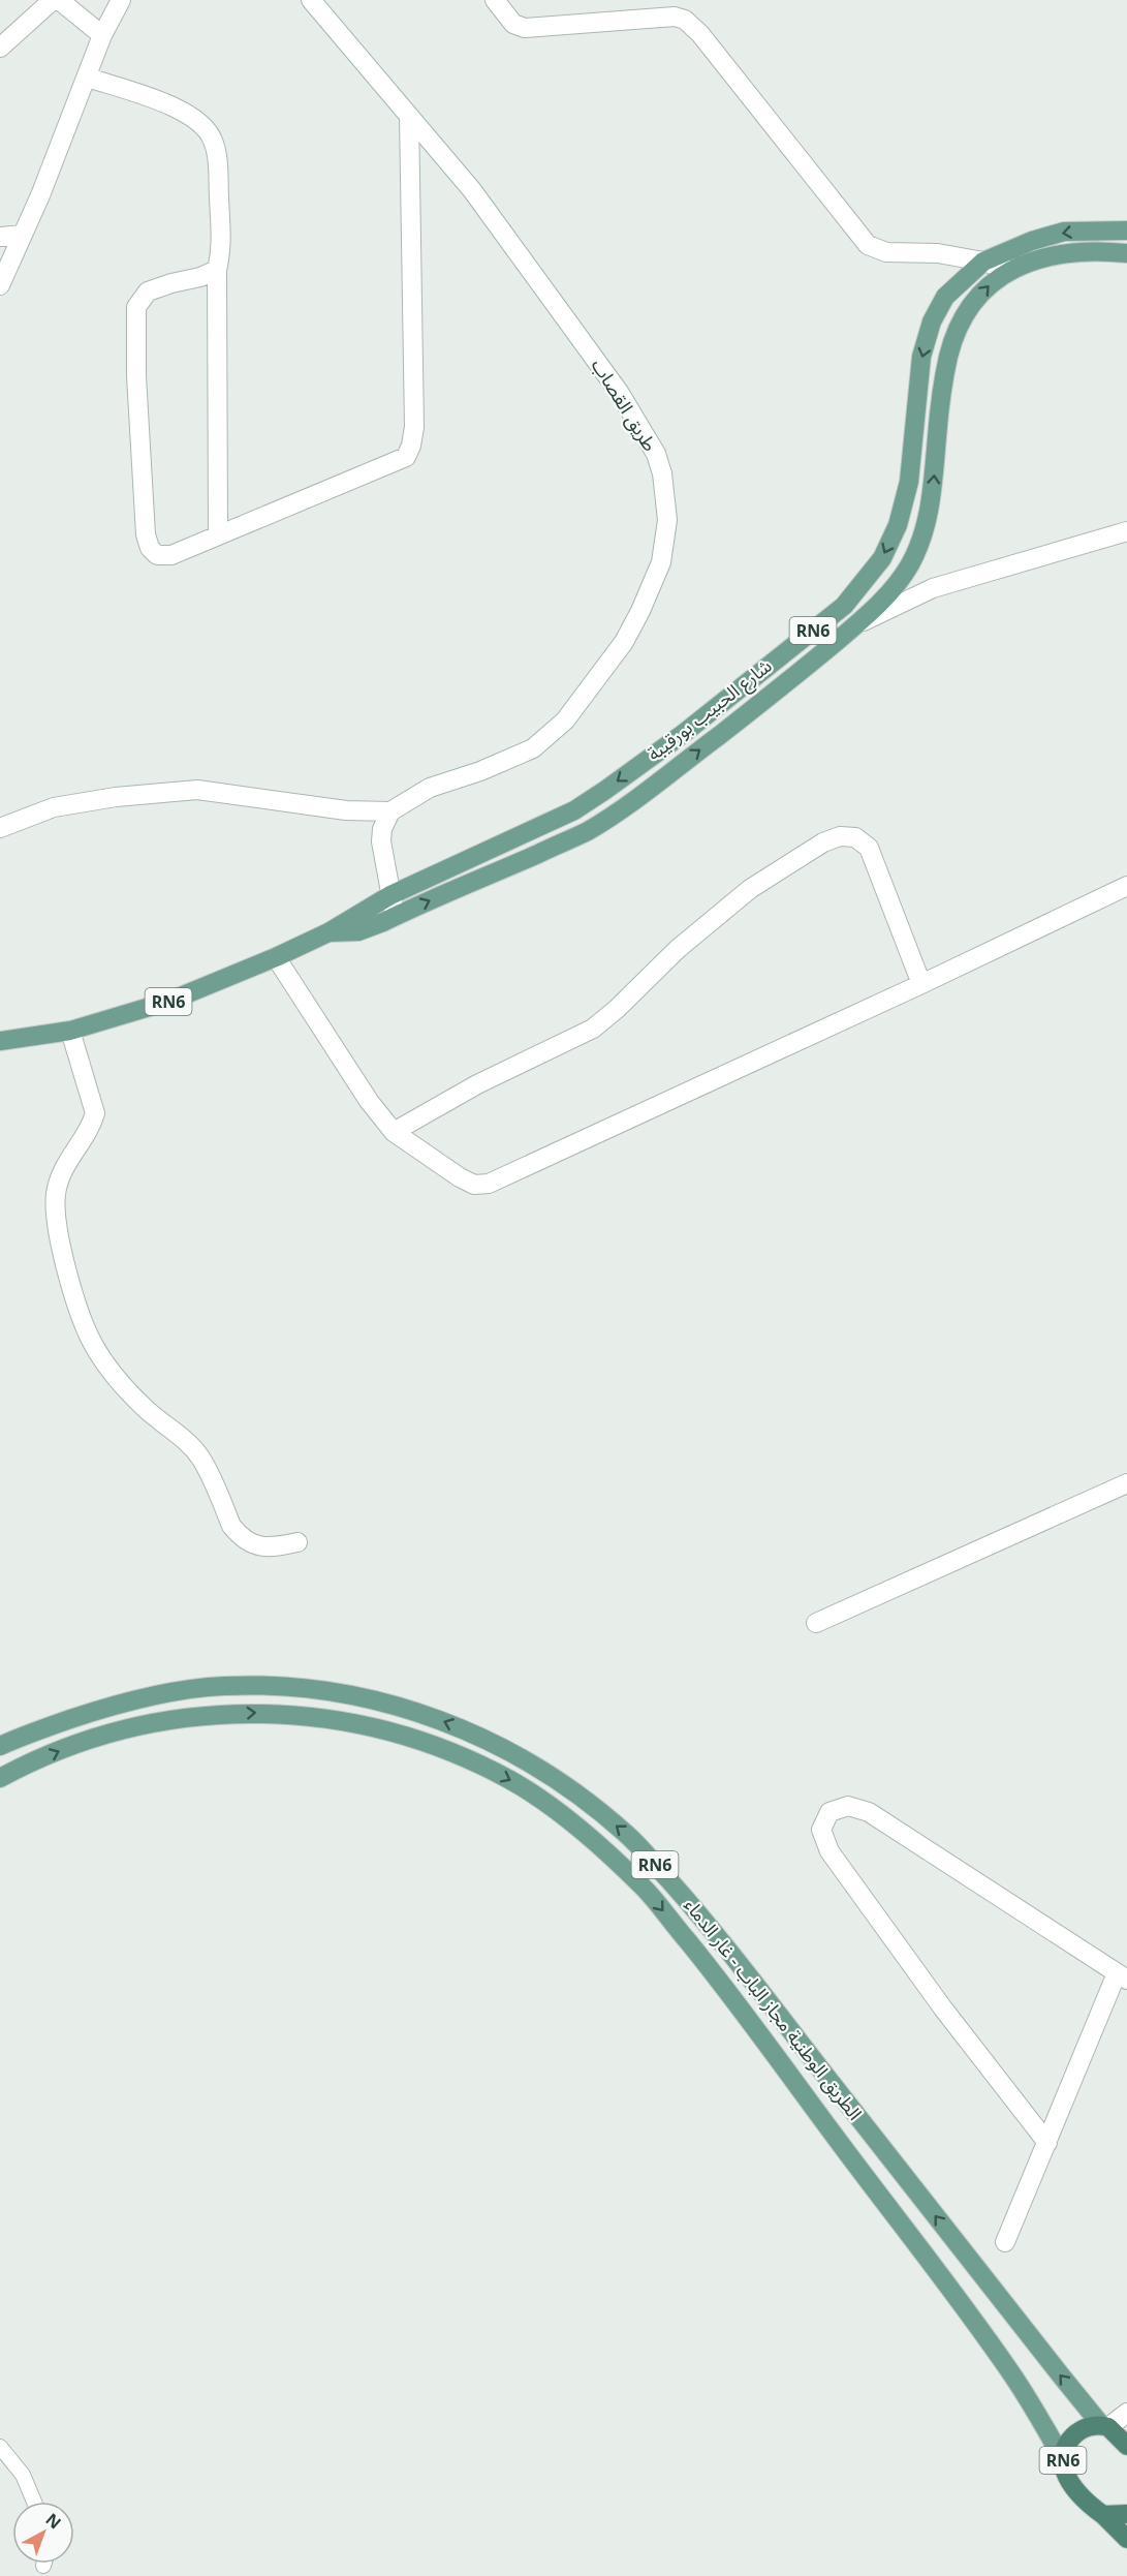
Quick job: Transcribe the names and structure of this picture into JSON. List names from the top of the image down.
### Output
{
  "streets": {
    "highway": ["RN6"],
    "main road": ["شارع الحبيب بورقيبة", "الطريق الوطنية مجاز الباب - غار الدماء"],
    "street": ["طريق القصاب"]
  },
  "crossings": [
    ["RN6", "الطريق الوطنية مجاز الباب - غار الدماء"]
  ],
  "north": "top right"
}
